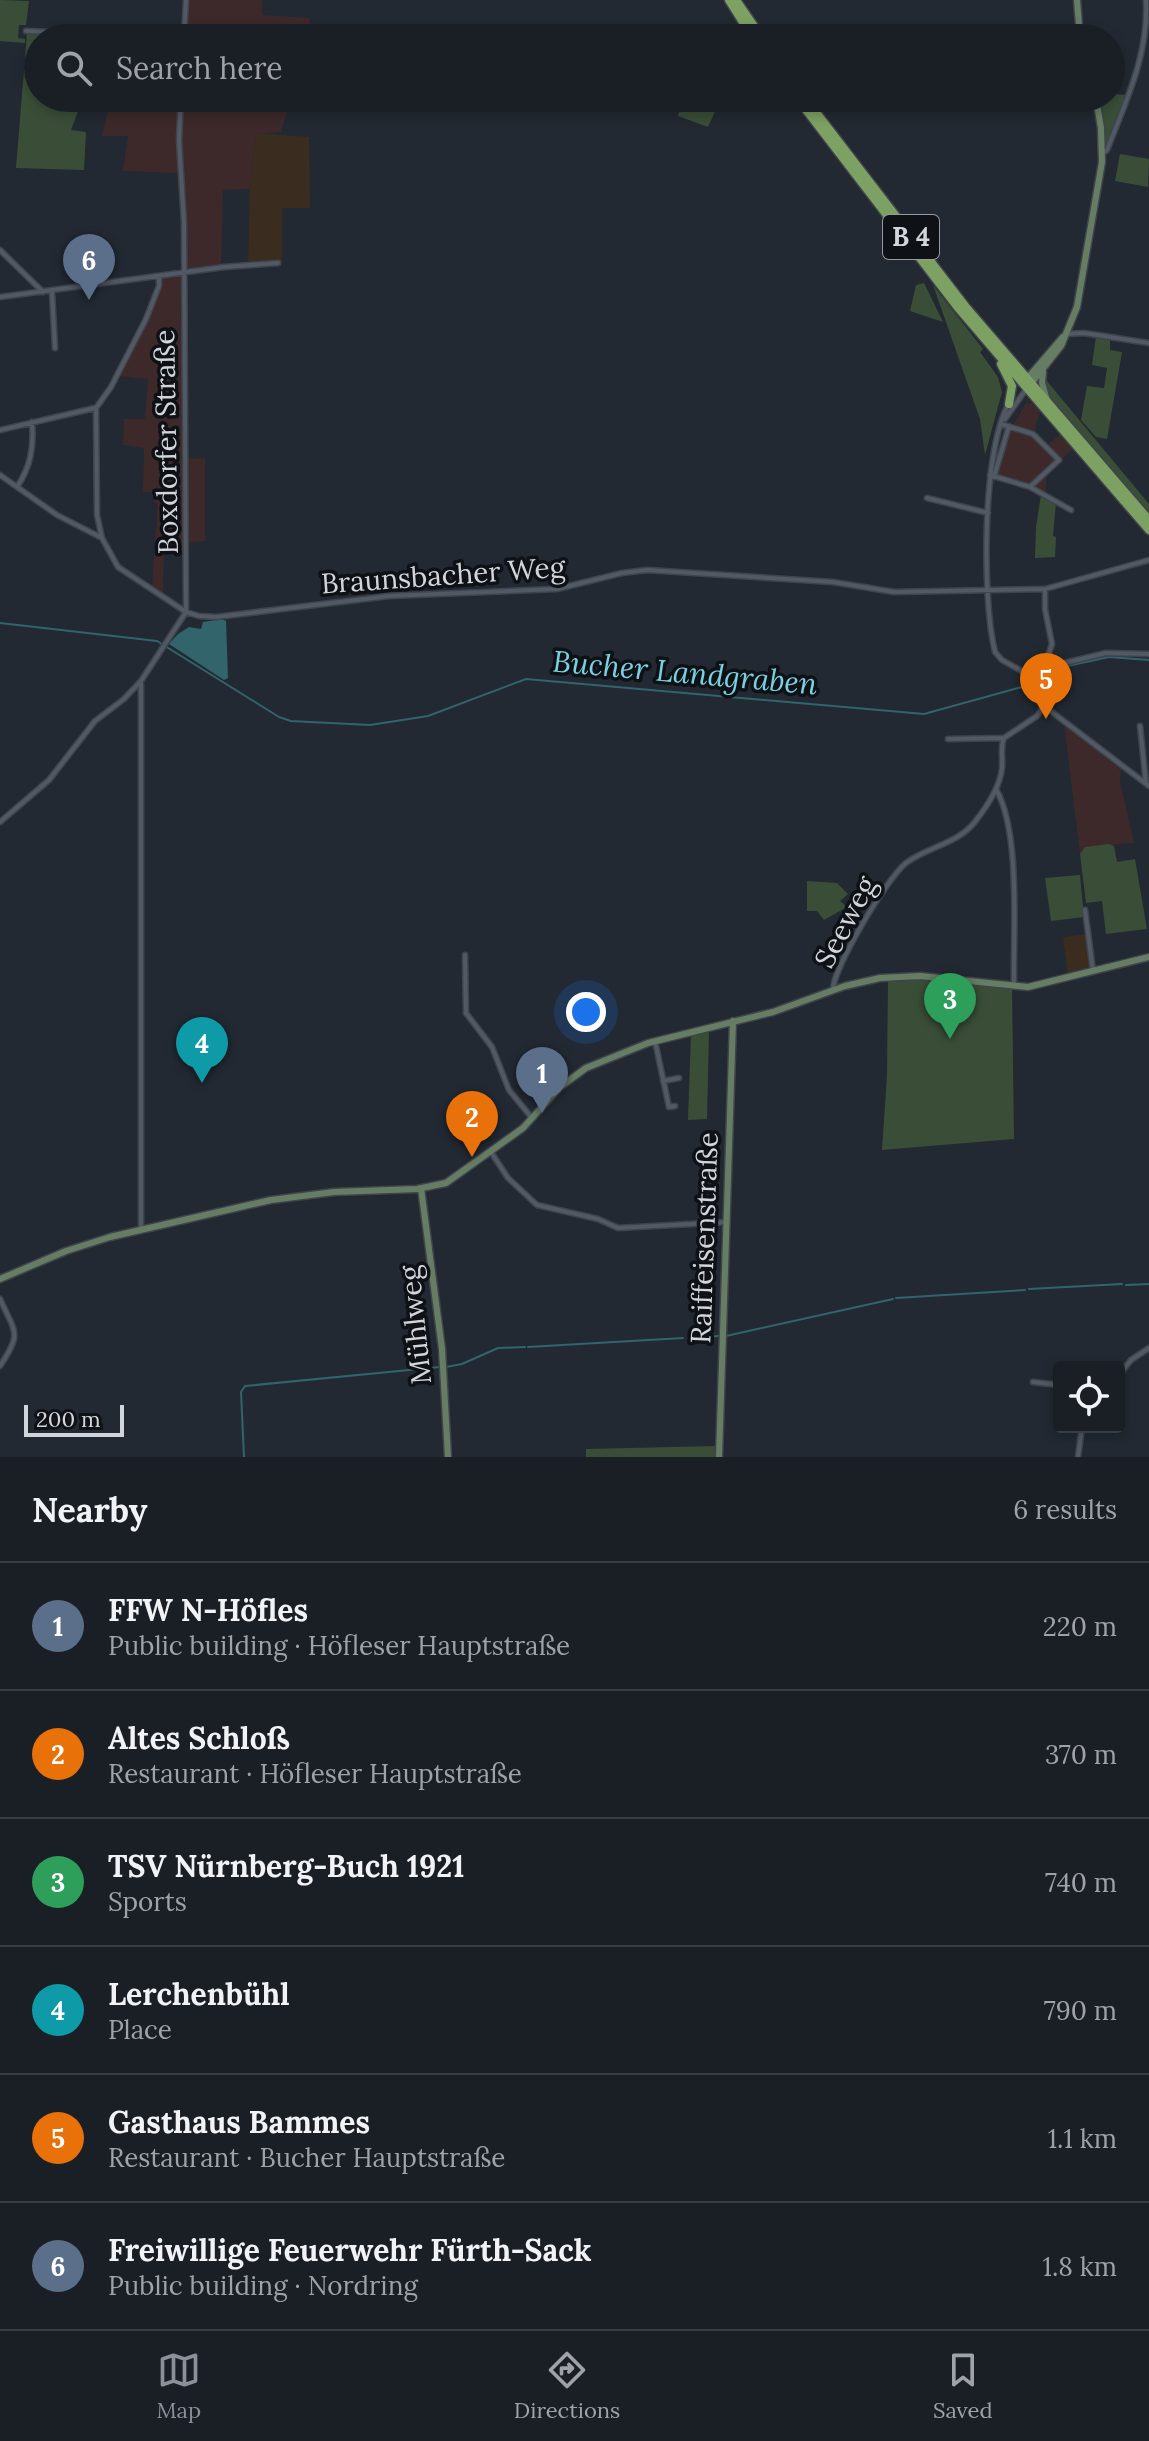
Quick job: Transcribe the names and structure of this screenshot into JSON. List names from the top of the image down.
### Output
{
  "streets": {
    "main road": ["B 4"],
    "street": [
      "Boxdorfer Straße",
      "Braunsbacher Weg",
      "Seeweg",
      "Raiffeisenstraße",
      "Mühlweg"
    ]
  },
  "crossings": [
    ["Boxdorfer Straße", "Braunsbacher Weg"]
  ],
  "water": ["Bucher Landgraben"],
  "scale_bar": "200 m",
  "page": {
    "search": "Search here",
    "pins": [
      "6",
      "5",
      "3",
      "4",
      "1",
      "2"
    ],
    "scale": "200 m",
    "heading": ["Nearby", "6 results"],
    "list": [
      {
        "mark": "1",
        "name": "FFW N-Höfles",
        "note": "Public building · Höfleser Hauptstraße",
        "value": "220 m"
      },
      {
        "mark": "2",
        "name": "Altes Schloß",
        "note": "Restaurant · Höfleser Hauptstraße",
        "value": "370 m"
      },
      {
        "mark": "3",
        "name": "TSV Nürnberg-Buch 1921",
        "note": "Sports",
        "value": "740 m"
      },
      {
        "mark": "4",
        "name": "Lerchenbühl",
        "note": "Place",
        "value": "790 m"
      },
      {
        "mark": "5",
        "name": "Gasthaus Bammes",
        "note": "Restaurant · Bucher Hauptstraße",
        "value": "1.1 km"
      },
      {
        "mark": "6",
        "name": "Freiwillige Feuerwehr Fürth-Sack",
        "note": "Public building · Nordring",
        "value": "1.8 km"
      }
    ],
    "nav": ["Map", "Directions", "Saved"]
  }
}
